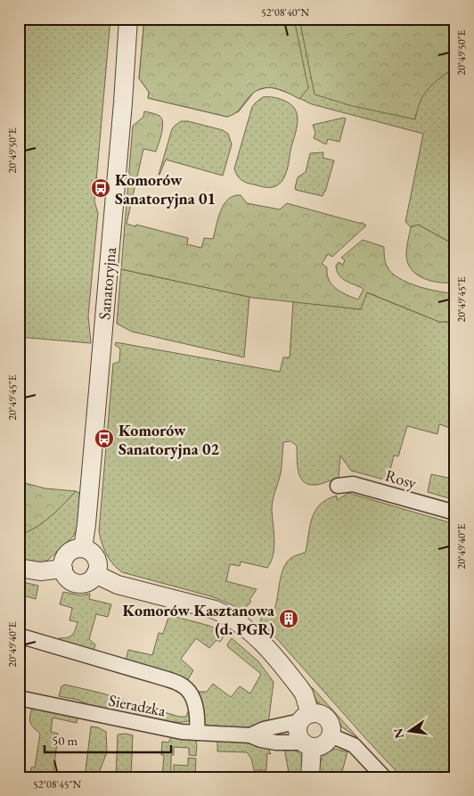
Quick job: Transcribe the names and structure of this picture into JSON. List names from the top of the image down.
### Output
{
  "streets": {
    "street": ["Sanatoryjna", "Rosy", "Sieradzka"]
  },
  "places": {
    "bus stop": ["Komorów Sanatoryjna 01", "Komorów Sanatoryjna 02"],
    "building": ["Komorów Kasztanowa (d. PGR)"]
  },
  "scale_bar": "50 m",
  "north": "left",
  "coordinates": [
    "52°08'40\"N",
    "20°49'50\"E",
    "20°49'45\"E",
    "20°49'40\"E",
    "52°08'45\"N"
  ]
}
